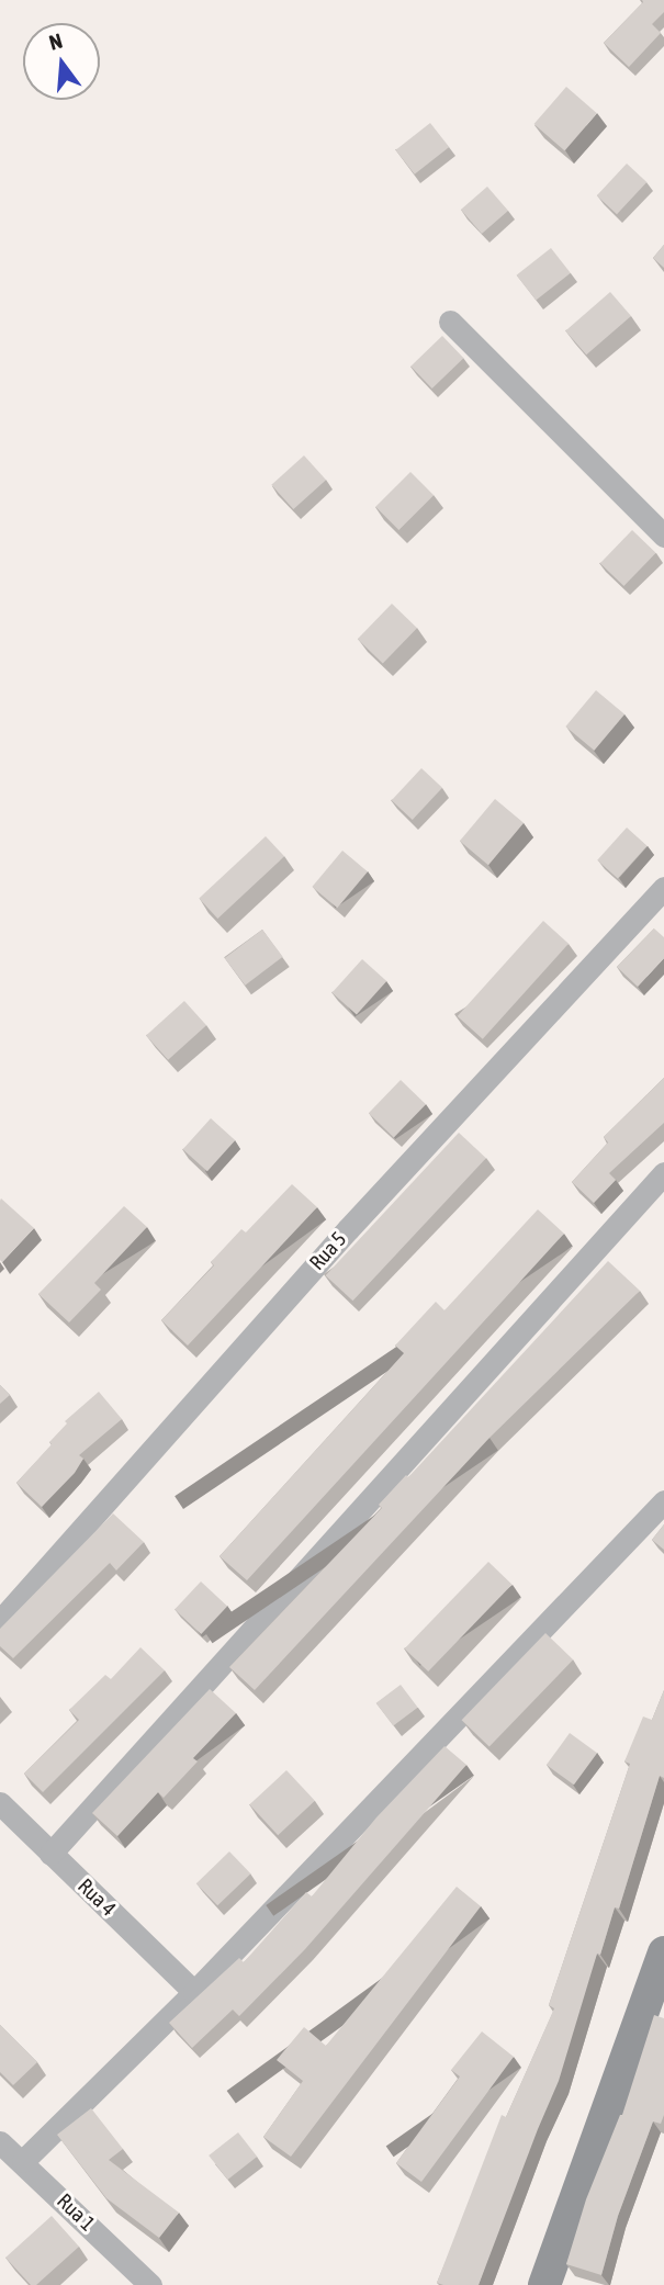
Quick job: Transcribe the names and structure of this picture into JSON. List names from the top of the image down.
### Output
{
  "streets": {
    "street": ["Rua 5", "Rua 4", "Rua 1"]
  },
  "north": "top"
}
